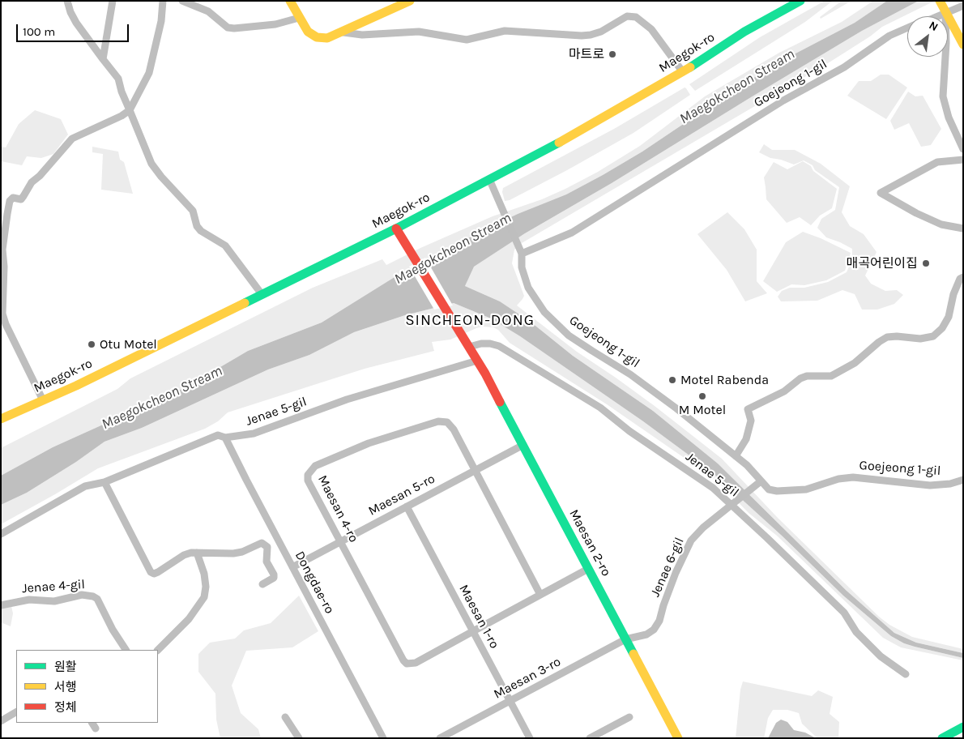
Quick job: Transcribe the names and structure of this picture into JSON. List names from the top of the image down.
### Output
{
  "streets": {
    "street": [
      "Maegok-ro",
      "Goejeong 1-gil",
      "Jenae 5-gil",
      "Maesan 5-ro",
      "Maesan 4-ro",
      "Maesan 2-ro",
      "Jenae 6-gil",
      "Dongdae-ro",
      "Jenae 4-gil",
      "Maesan 1-ro",
      "Maesan 3-ro"
    ]
  },
  "crossings": [
    ["Maegok-ro", "Maesan 2-ro"],
    ["Goejeong 1-gil", "Jenae 6-gil"],
    ["Jenae 5-gil", "Maesan 2-ro"],
    ["Jenae 5-gil", "Jenae 6-gil"],
    ["Jenae 5-gil", "Dongdae-ro"],
    ["Maesan 5-ro", "Maesan 4-ro"],
    ["Maesan 5-ro", "Maesan 2-ro"],
    ["Maesan 5-ro", "Dongdae-ro"],
    ["Maesan 5-ro", "Maesan 1-ro"],
    ["Maesan 4-ro", "Maesan 2-ro"],
    ["Maesan 4-ro", "Maesan 1-ro"],
    ["Maesan 2-ro", "Jenae 6-gil"],
    ["Maesan 2-ro", "Maesan 3-ro"],
    ["Jenae 6-gil", "Maesan 3-ro"],
    ["Maesan 1-ro", "Maesan 3-ro"]
  ],
  "districts": ["SINCHEON-DONG"],
  "water": ["Maegokcheon Stream"],
  "places": [
    "마트로",
    "매곡어린이집",
    "Otu Motel",
    "Motel Rabenda",
    "M Motel"
  ],
  "legend": ["원활", "서행", "정체"],
  "scale_bar": "100 m",
  "north": "top right"
}
